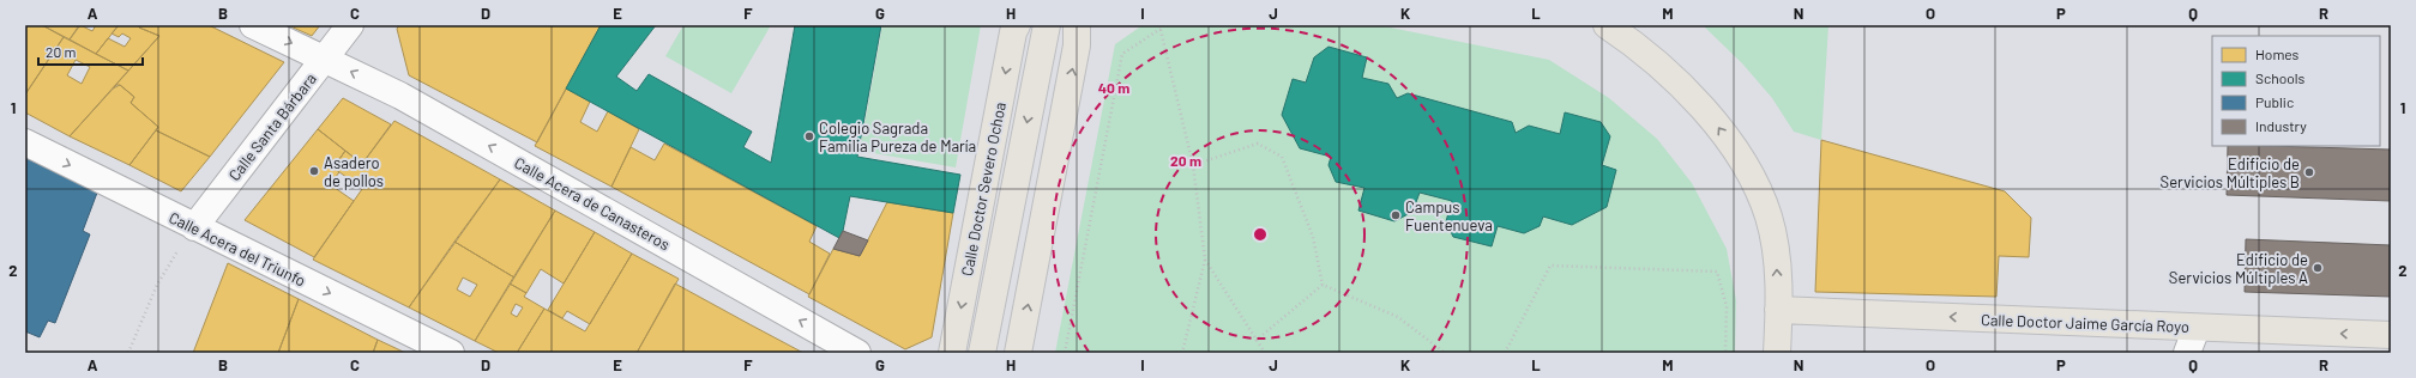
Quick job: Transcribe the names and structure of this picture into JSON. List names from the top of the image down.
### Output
{
  "streets": {
    "main road": ["Calle Doctor Severo Ochoa", "Calle Doctor Jaime García Royo"],
    "street": ["Calle Santa Bárbara", "Calle Acera de Canasteros", "Calle Acera del Triunfo"]
  },
  "crossings": [
    ["Calle Santa Bárbara", "Calle Acera de Canasteros"],
    ["Calle Santa Bárbara", "Calle Acera del Triunfo"]
  ],
  "one_way": ["Calle Acera del Triunfo", "Calle Doctor Jaime García Royo"],
  "places": [
    "Colegio Sagrada Familia Pureza de María",
    "Asadero de pollos",
    "Edificio de Servicios Múltiples B",
    "Campus Fuentenueva",
    "Edificio de Servicios Múltiples A"
  ],
  "legend": [
    "Homes",
    "Schools",
    "Public",
    "Industry"
  ],
  "scale_bar": "20 m",
  "grid": {
    "columns": [
      "A",
      "B",
      "C",
      "D",
      "E",
      "F",
      "G",
      "H",
      "I",
      "J",
      "K",
      "L",
      "M",
      "N",
      "O",
      "P",
      "Q",
      "R"
    ],
    "rows": ["1", "2"]
  },
  "rings": ["40 m", "20 m"]
}
